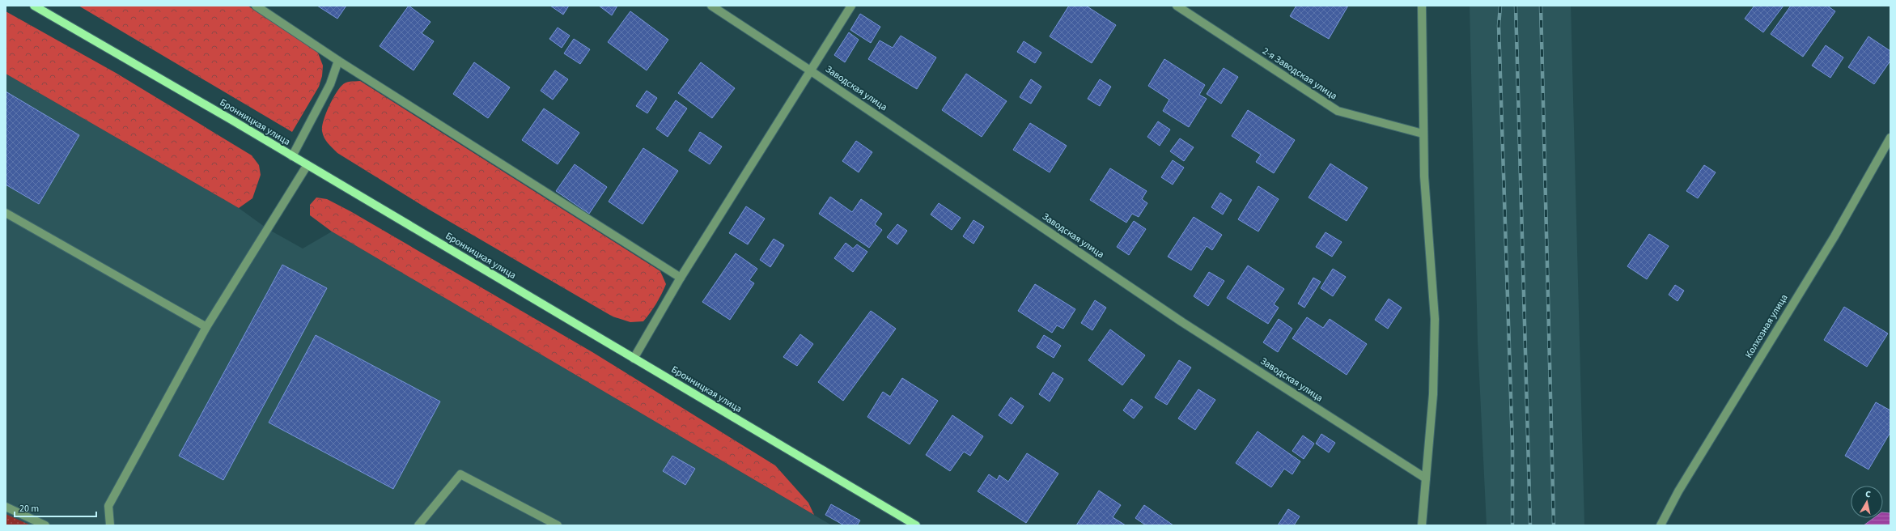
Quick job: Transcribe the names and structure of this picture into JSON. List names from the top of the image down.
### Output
{
  "streets": {
    "main road": ["Бронницкая улица"],
    "street": ["2-я Заводская улица", "Заводская улица", "Колхозная улица"]
  },
  "scale_bar": "20 m",
  "north": "top"
}
